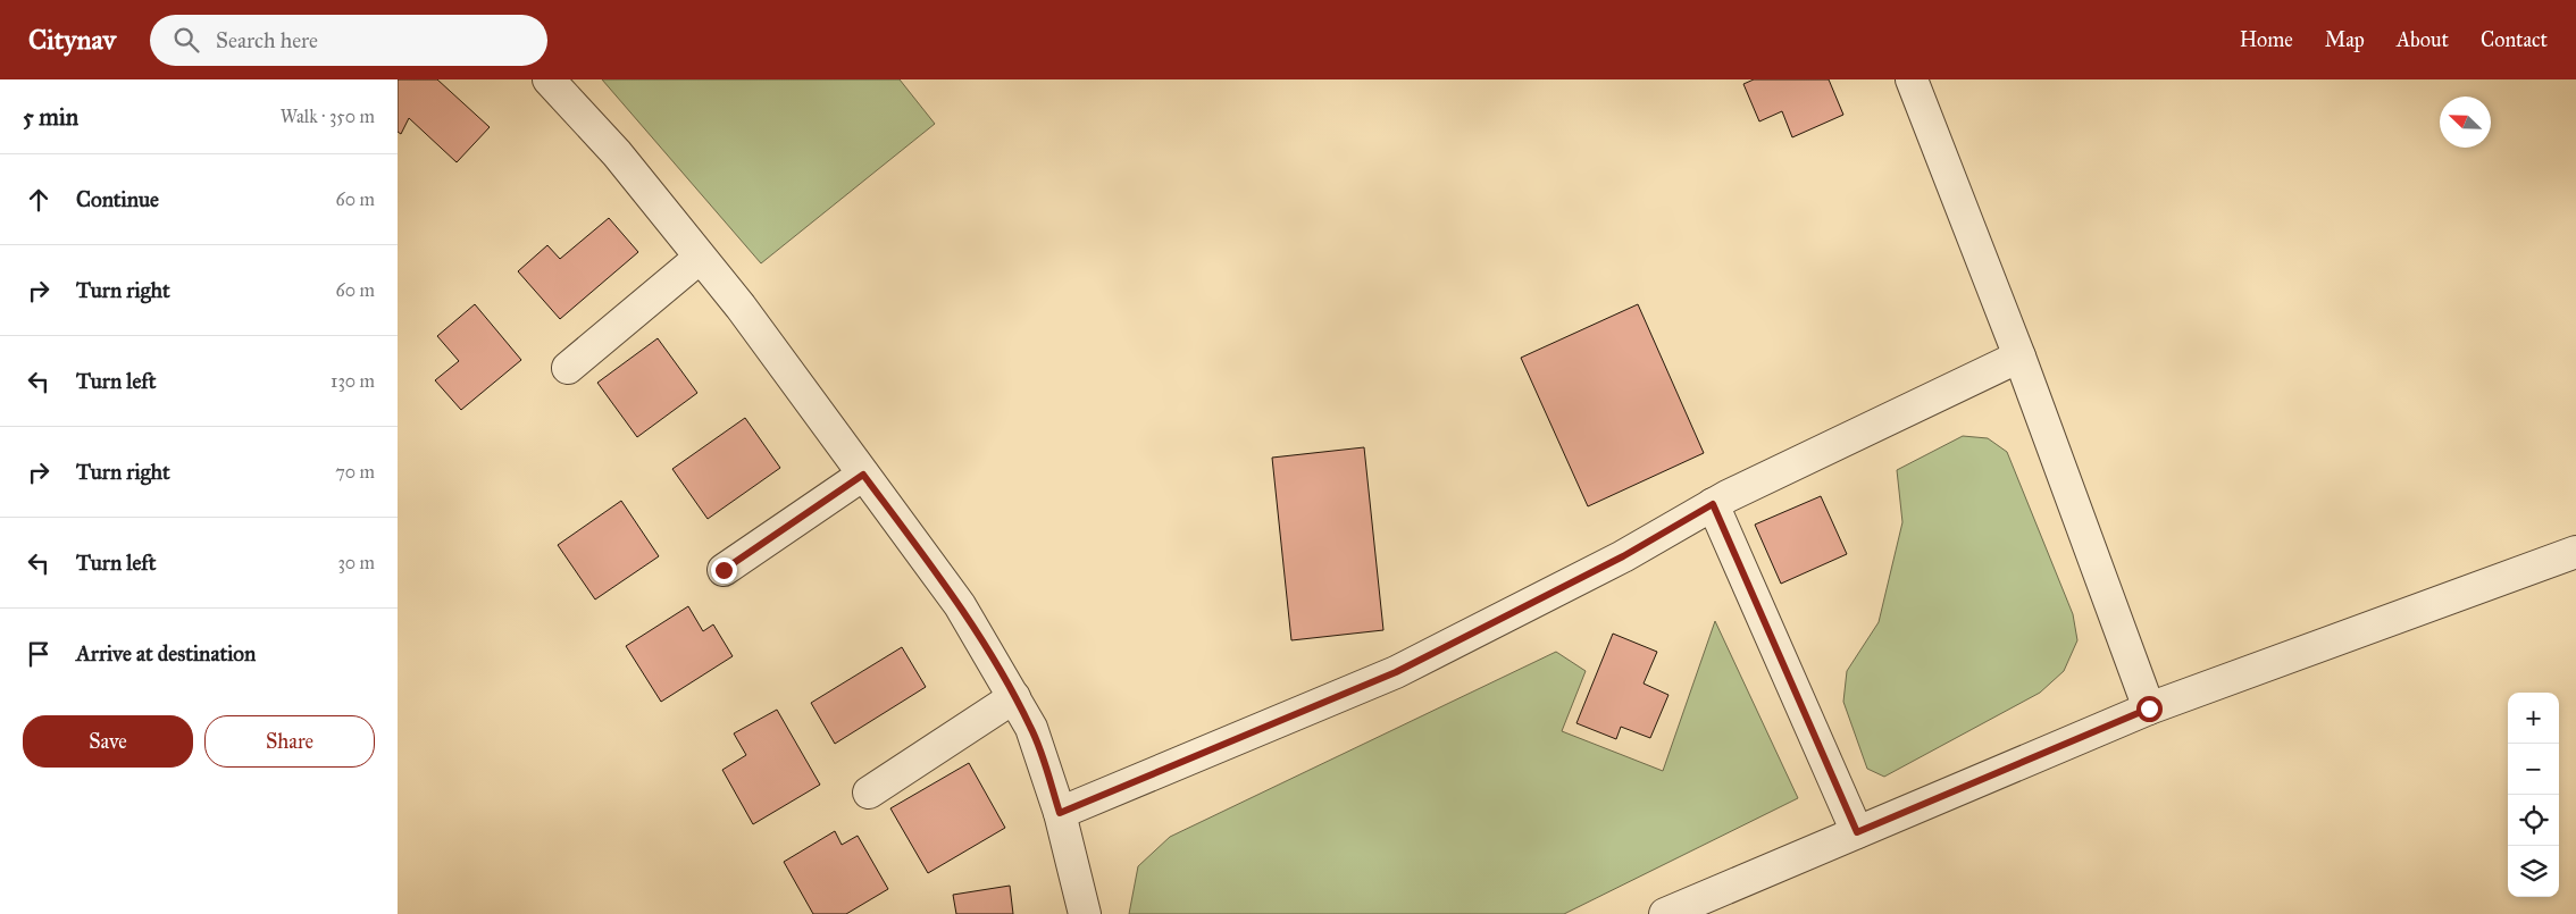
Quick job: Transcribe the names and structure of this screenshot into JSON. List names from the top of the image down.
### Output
{
  "north": "top left",
  "page": {
    "header": "Citynav",
    "search": "Search here",
    "nav": [
      "Home",
      "Map",
      "About",
      "Contact"
    ],
    "heading": ["5 min", "Walk · 350 m"],
    "list": [
      ["Continue", "60 m"],
      ["Turn right", "60 m"],
      ["Turn left", "130 m"],
      ["Turn right", "70 m"],
      ["Turn left", "30 m"],
      "Arrive at destination"
    ],
    "map_buttons": ["+", "−"],
    "buttons": ["Save", "Share"]
  }
}
